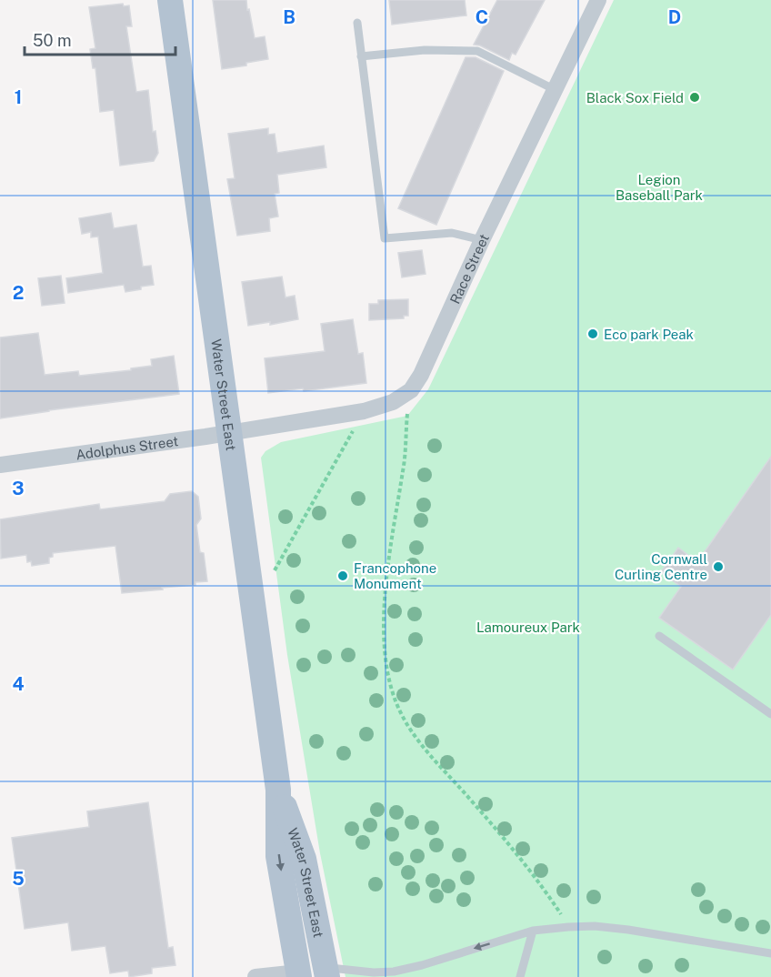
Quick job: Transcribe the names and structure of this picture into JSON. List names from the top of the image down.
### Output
{
  "streets": {
    "main road": ["Water Street East"],
    "street": ["Race Street", "Adolphus Street"]
  },
  "crossings": [
    ["Water Street East", "Adolphus Street"]
  ],
  "parks": ["Legion Baseball Park", "Lamoureux Park"],
  "places": [
    "Black Sox Field",
    "Eco park Peak",
    "Cornwall Curling Centre",
    "Francophone Monument"
  ],
  "scale_bar": "50 m",
  "grid": {
    "columns": ["B", "C", "D"],
    "rows": [
      "1",
      "2",
      "3",
      "4",
      "5"
    ]
  }
}
